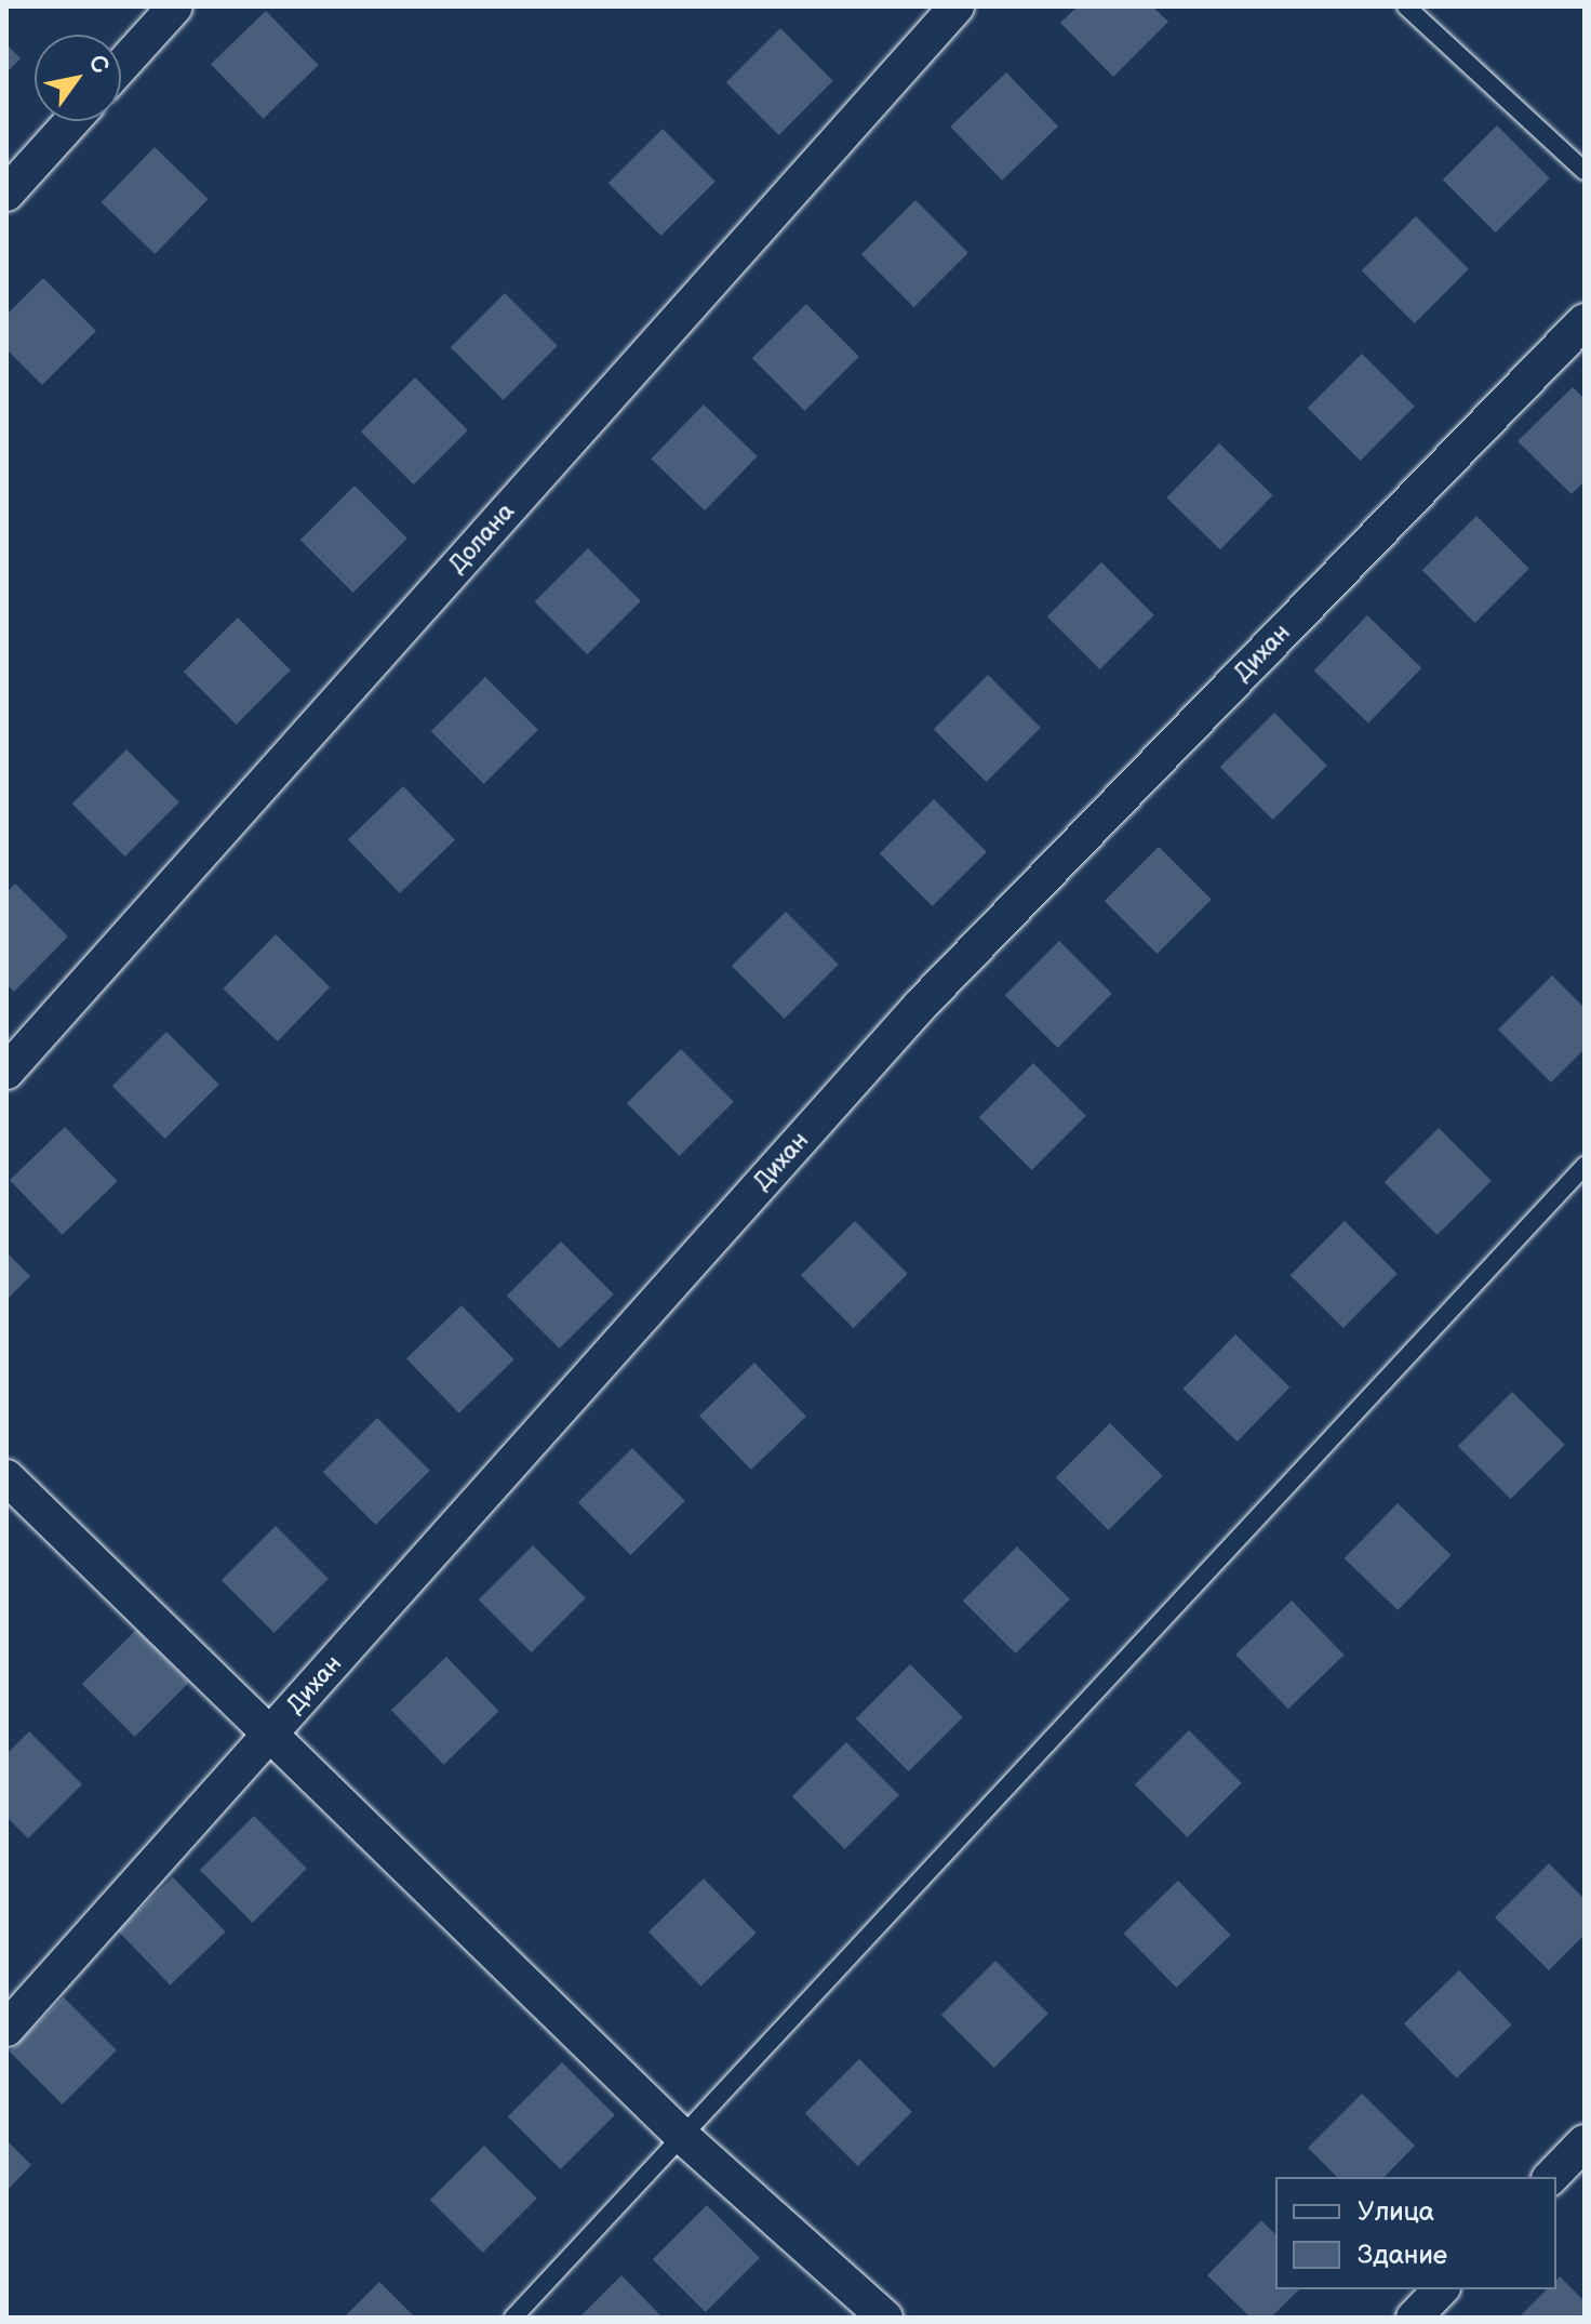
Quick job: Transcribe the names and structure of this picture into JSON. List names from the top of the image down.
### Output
{
  "streets": {
    "street": ["Долана", "Дихан"]
  },
  "legend": ["Улица", "Здание"],
  "north": "top right"
}
